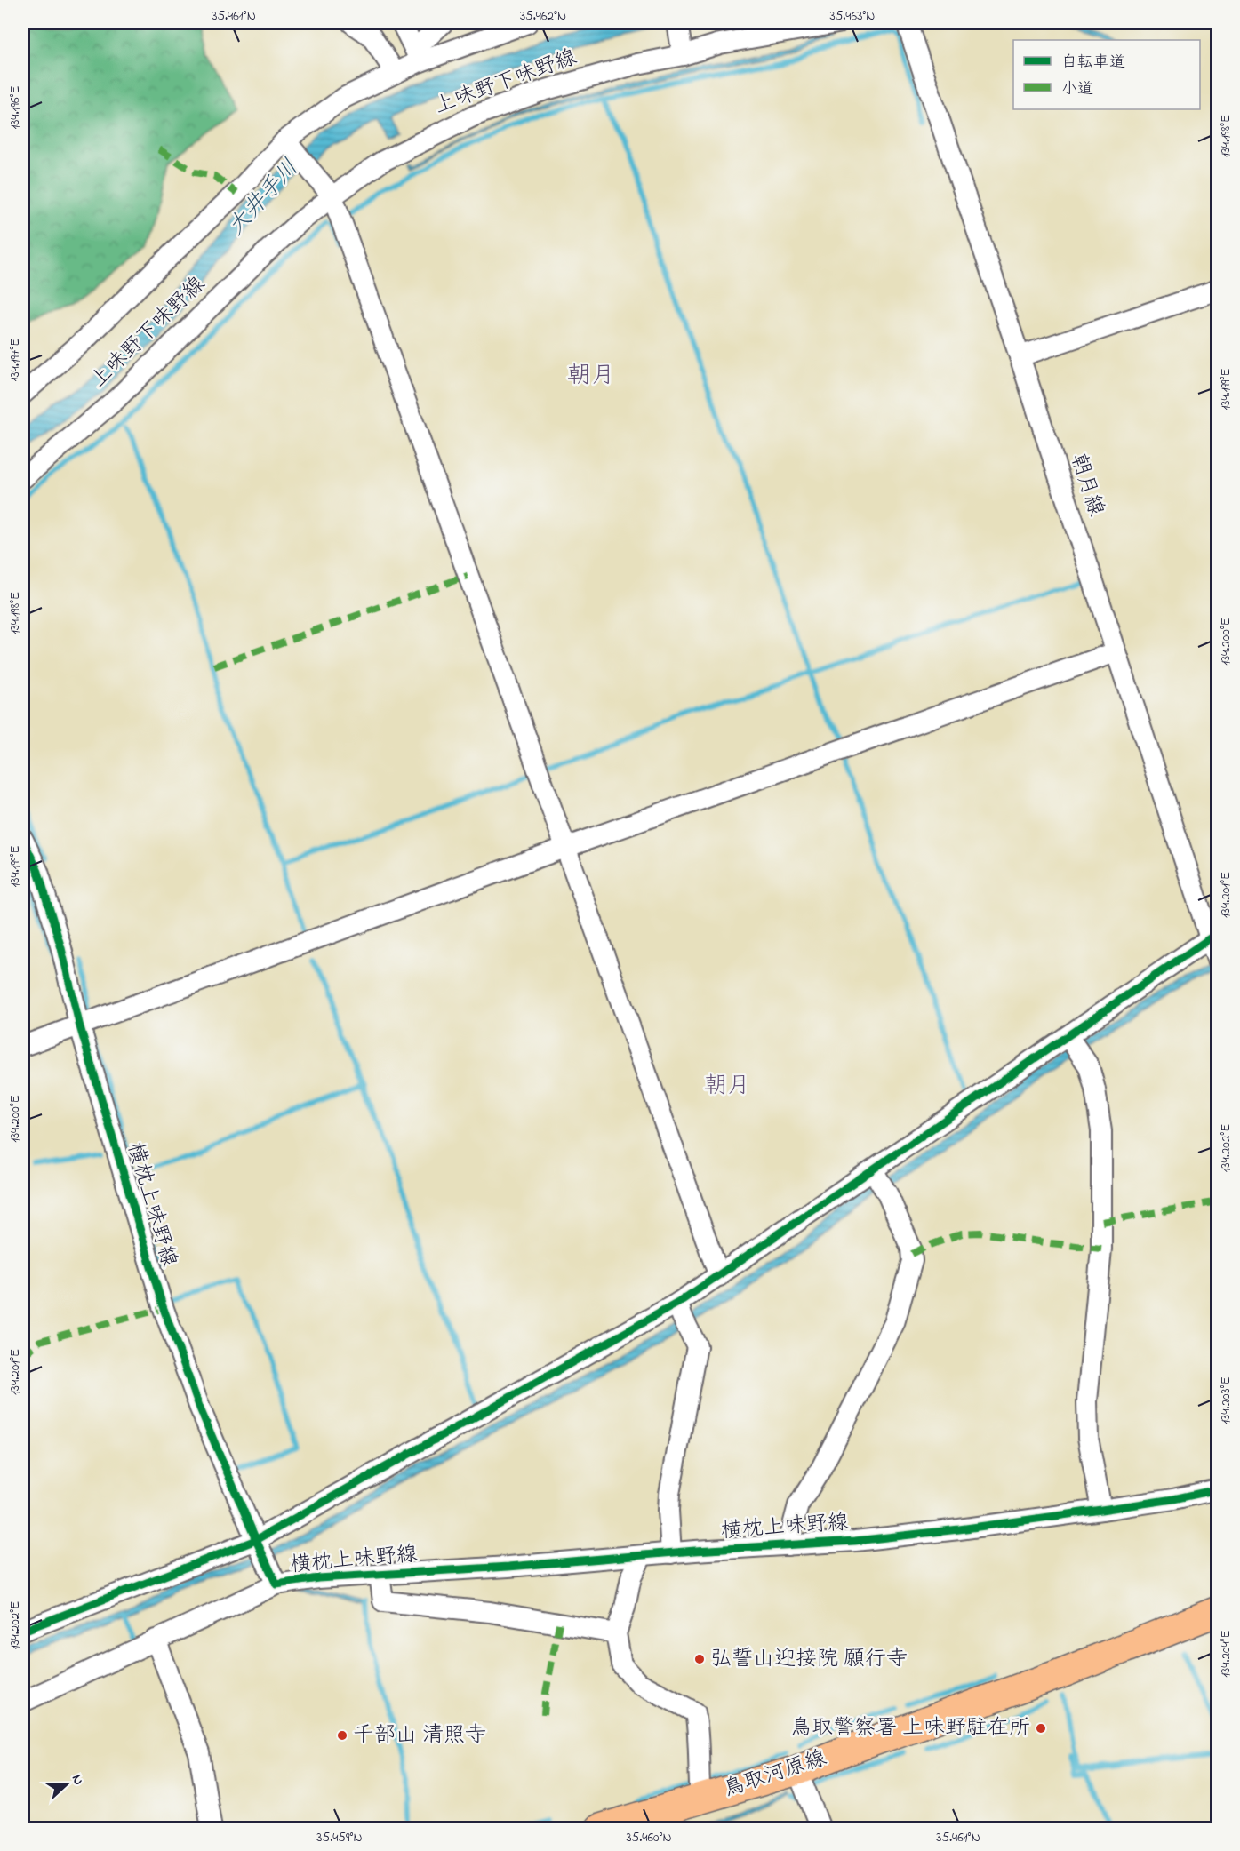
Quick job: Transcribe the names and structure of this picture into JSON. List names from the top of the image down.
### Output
{
  "streets": {
    "main road": ["鳥取河原線"],
    "street": ["上味野下味野線", "朝月線", "横枕上味野線"]
  },
  "districts": ["朝月", "朝月"],
  "water": ["大井手川"],
  "places": ["弘誓山迎接院 願行寺", "鳥取警察署 上味野駐在所", "千部山 清照寺"],
  "legend": ["自転車道", "小道"],
  "north": "right",
  "coordinates": [
    "35.461°N",
    "35.462°N",
    "35.463°N",
    "134.196°E",
    "134.198°E",
    "134.197°E",
    "134.199°E",
    "134.200°E",
    "134.201°E",
    "134.202°E",
    "134.203°E",
    "134.204°E",
    "35.459°N",
    "35.460°N"
  ]
}
